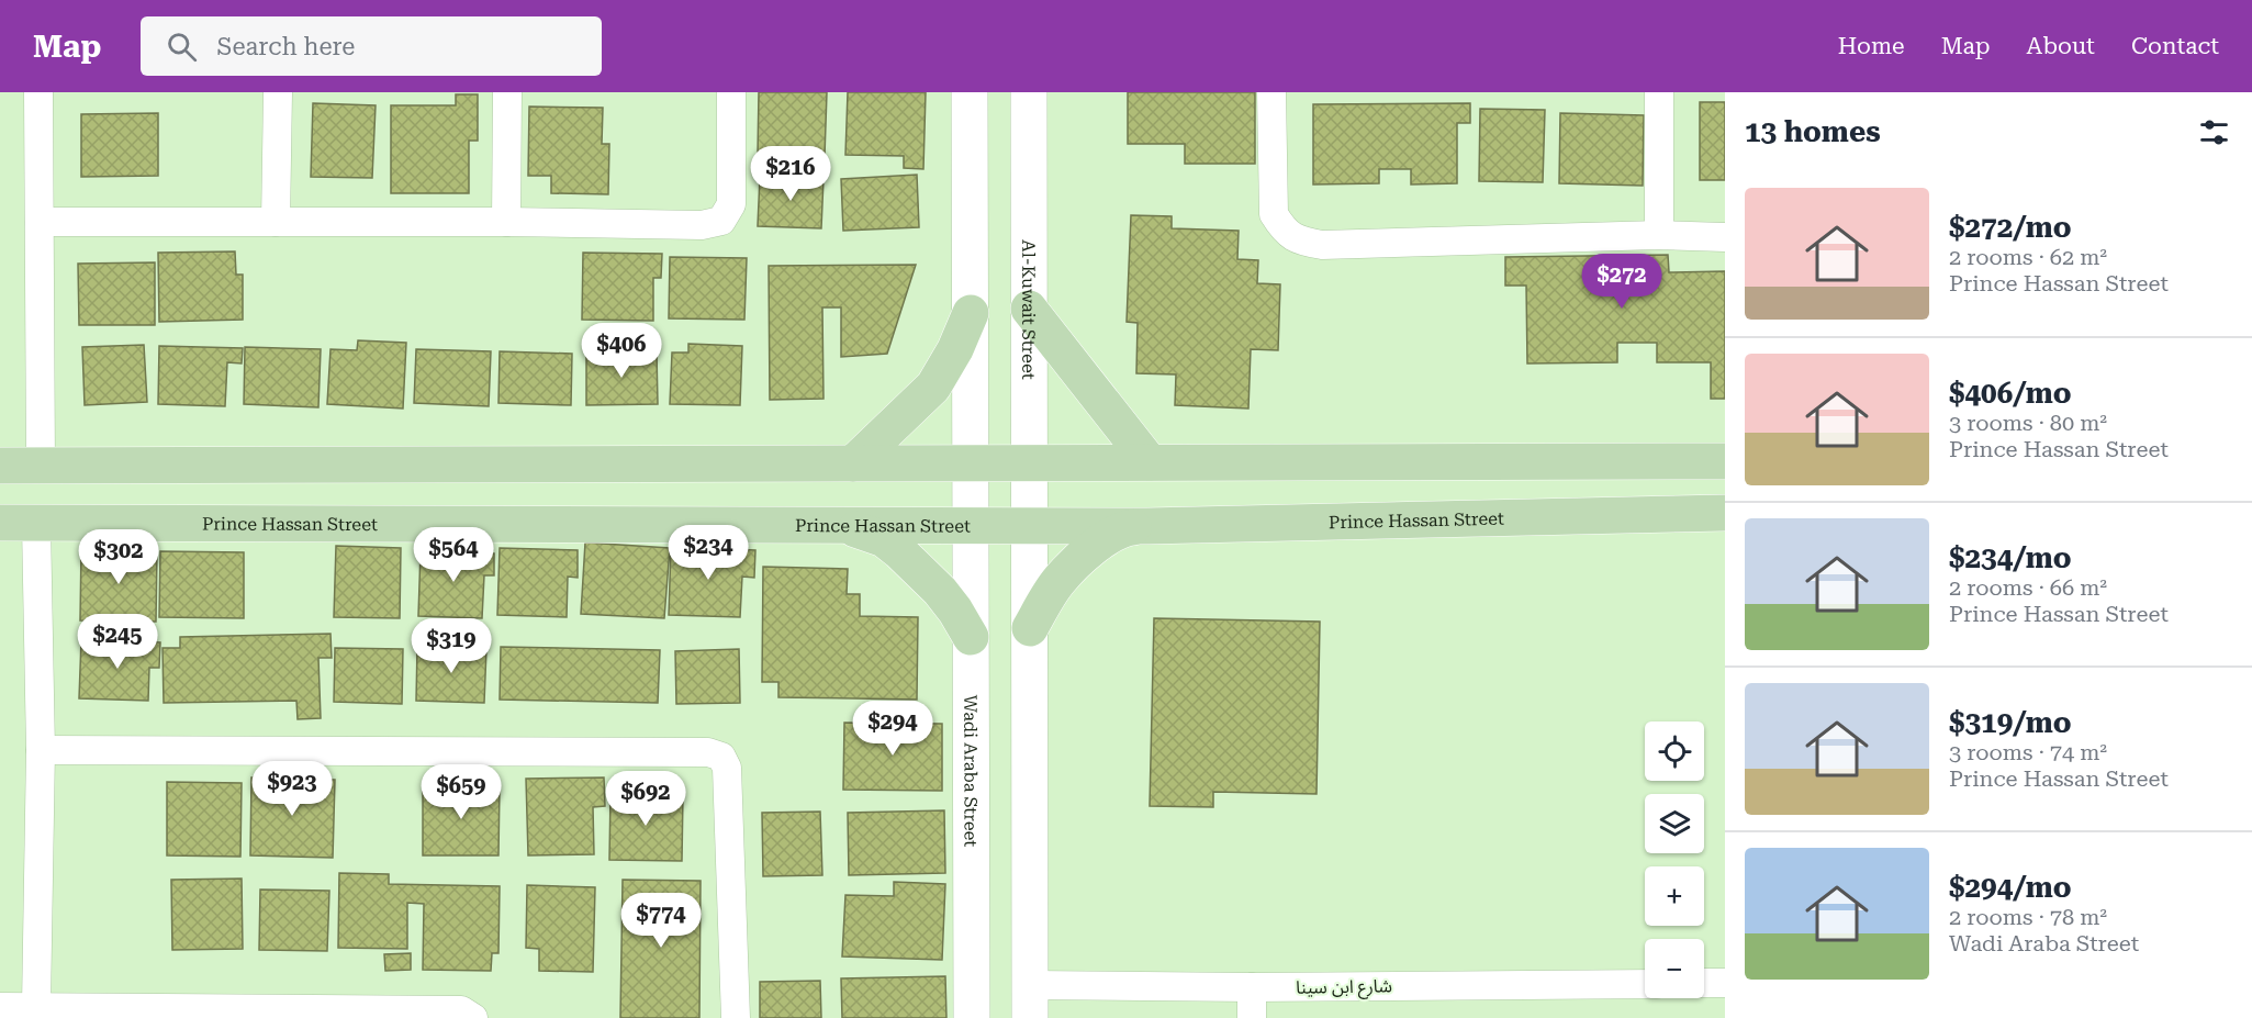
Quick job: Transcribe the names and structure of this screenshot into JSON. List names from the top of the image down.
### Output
{
  "streets": {
    "main road": ["Al-Kuwait Street", "Prince Hassan Street", "Wadi Araba Street"],
    "street": ["شارع ابن سينا"]
  },
  "crossings": [
    ["Al-Kuwait Street", "Prince Hassan Street"],
    ["Prince Hassan Street", "Wadi Araba Street"]
  ],
  "page": {
    "header": "Map",
    "search": "Search here",
    "nav": [
      "Home",
      "Map",
      "About",
      "Contact"
    ],
    "heading": "13 homes",
    "price": [
      "$216",
      "$272",
      "$406",
      "$234",
      "$564",
      "$302",
      "$245",
      "$319",
      "$294",
      "$923",
      "$659",
      "$692",
      "$774"
    ],
    "list": [
      {
        "name": "$272/mo",
        "note": "2 rooms · 62 m² · Prince Hassan Street"
      },
      {
        "name": "$406/mo",
        "note": "3 rooms · 80 m² · Prince Hassan Street"
      },
      {
        "name": "$234/mo",
        "note": "2 rooms · 66 m² · Prince Hassan Street"
      },
      {
        "name": "$319/mo",
        "note": "3 rooms · 74 m² · Prince Hassan Street"
      },
      {
        "name": "$294/mo",
        "note": "2 rooms · 78 m² · Wadi Araba Street"
      }
    ],
    "map_buttons": ["+", "−"]
  }
}
